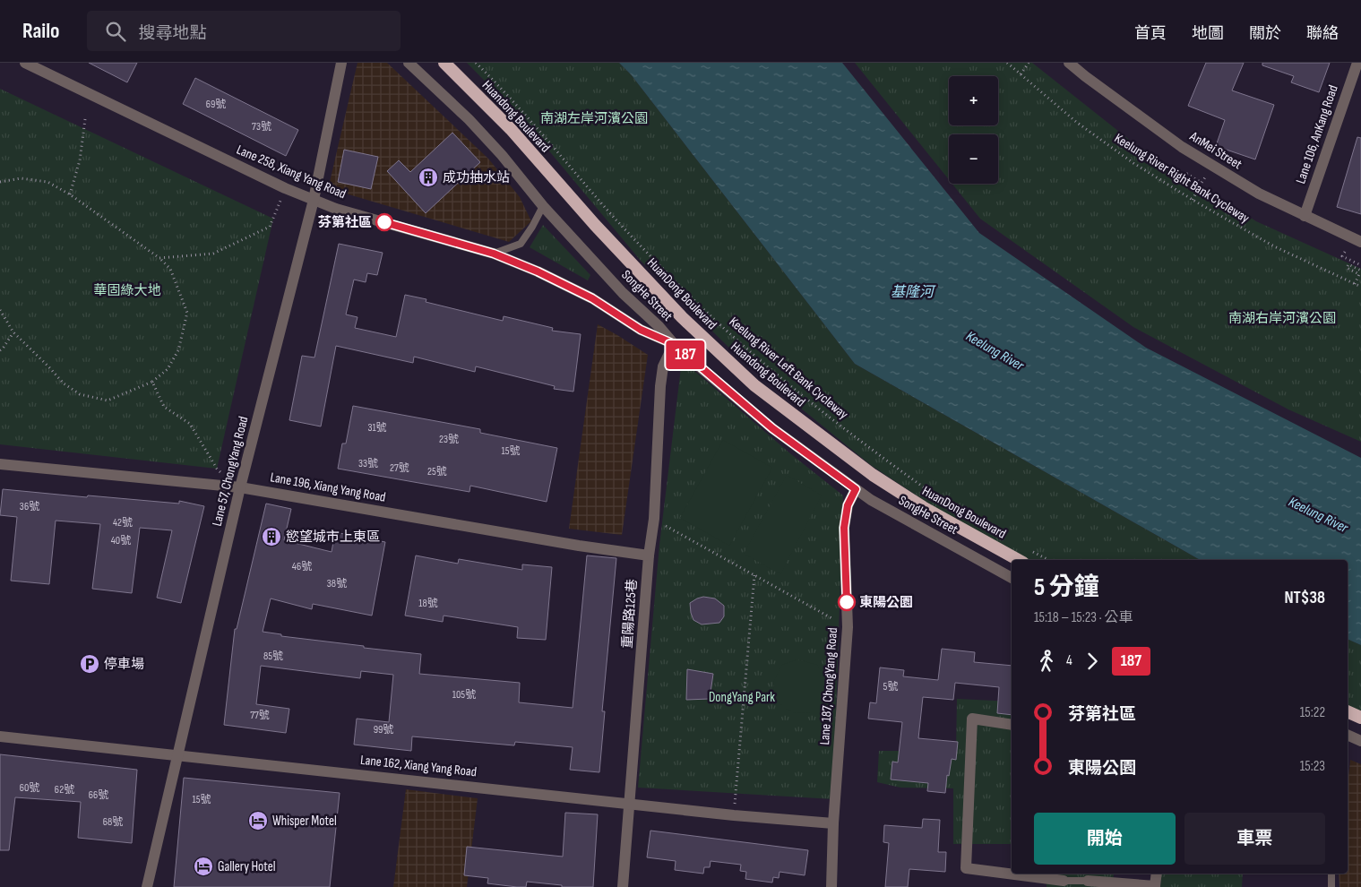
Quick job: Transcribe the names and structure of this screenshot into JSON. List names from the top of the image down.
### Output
{
  "streets": {
    "highway": ["HuanDong Boulevard"],
    "street": [
      "Lane 106, AnKang Road",
      "AnMei Street",
      "Lane 258, Xiang Yang Road",
      "SongHe Street",
      "Lane 57, ChongYang Road",
      "Lane 196, Xiang Yang Road",
      "重陽路125巷",
      "Lane 187, ChongYang Road",
      "Lane 162, Xiang Yang Road"
    ],
    "path": ["Keelung River Right Bank Cycleway", "Keelung River Left Bank Cycleway"]
  },
  "crossings": [
    ["Lane 106, AnKang Road", "AnMei Street"],
    ["Lane 258, Xiang Yang Road", "SongHe Street"],
    ["Lane 258, Xiang Yang Road", "Lane 57, ChongYang Road"],
    ["Lane 258, Xiang Yang Road", "重陽路125巷"],
    ["SongHe Street", "重陽路125巷"],
    ["SongHe Street", "Lane 187, ChongYang Road"],
    ["Lane 57, ChongYang Road", "Lane 196, Xiang Yang Road"],
    ["Lane 57, ChongYang Road", "Lane 162, Xiang Yang Road"],
    ["Lane 196, Xiang Yang Road", "重陽路125巷"],
    ["重陽路125巷", "Lane 162, Xiang Yang Road"],
    ["Lane 187, ChongYang Road", "Lane 162, Xiang Yang Road"]
  ],
  "water": ["基隆河", "Keelung River"],
  "parks": [
    "南湖左岸河濱公園",
    "華固綠大地",
    "南湖右岸河濱公園",
    "DongYang Park"
  ],
  "places": {
    "building": ["成功抽水站", "慾望城市上東區"],
    "other": ["芬第社區", "東陽公園"],
    "parking": ["停車場"],
    "hotel": ["Whisper Motel", "Gallery Hotel"]
  },
  "lines": ["bus line 187"],
  "house_numbers": [
    "69號",
    "73號",
    "31號",
    "23號",
    "15號",
    "33號",
    "27號",
    "25號",
    "36號",
    "42號",
    "40號",
    "46號",
    "38號",
    "18號",
    "85號",
    "5號",
    "105號",
    "77號",
    "99號",
    "60號",
    "62號",
    "66號",
    "15號",
    "68號"
  ],
  "page": {
    "header": "Railo",
    "search": "搜尋地點",
    "nav": [
      "首頁",
      "地圖",
      "關於",
      "聯絡"
    ],
    "on_map": "187",
    "map_buttons": ["+", "−"],
    "heading": ["5 分鐘", "15:18 – 15:23 · 公車", "NT$38"],
    "legs": ["4", "187"],
    "list": [
      {
        "name": "芬第社區",
        "value": "15:22"
      },
      {
        "name": "東陽公園",
        "value": "15:23"
      }
    ],
    "buttons": ["開始", "車票"]
  }
}
